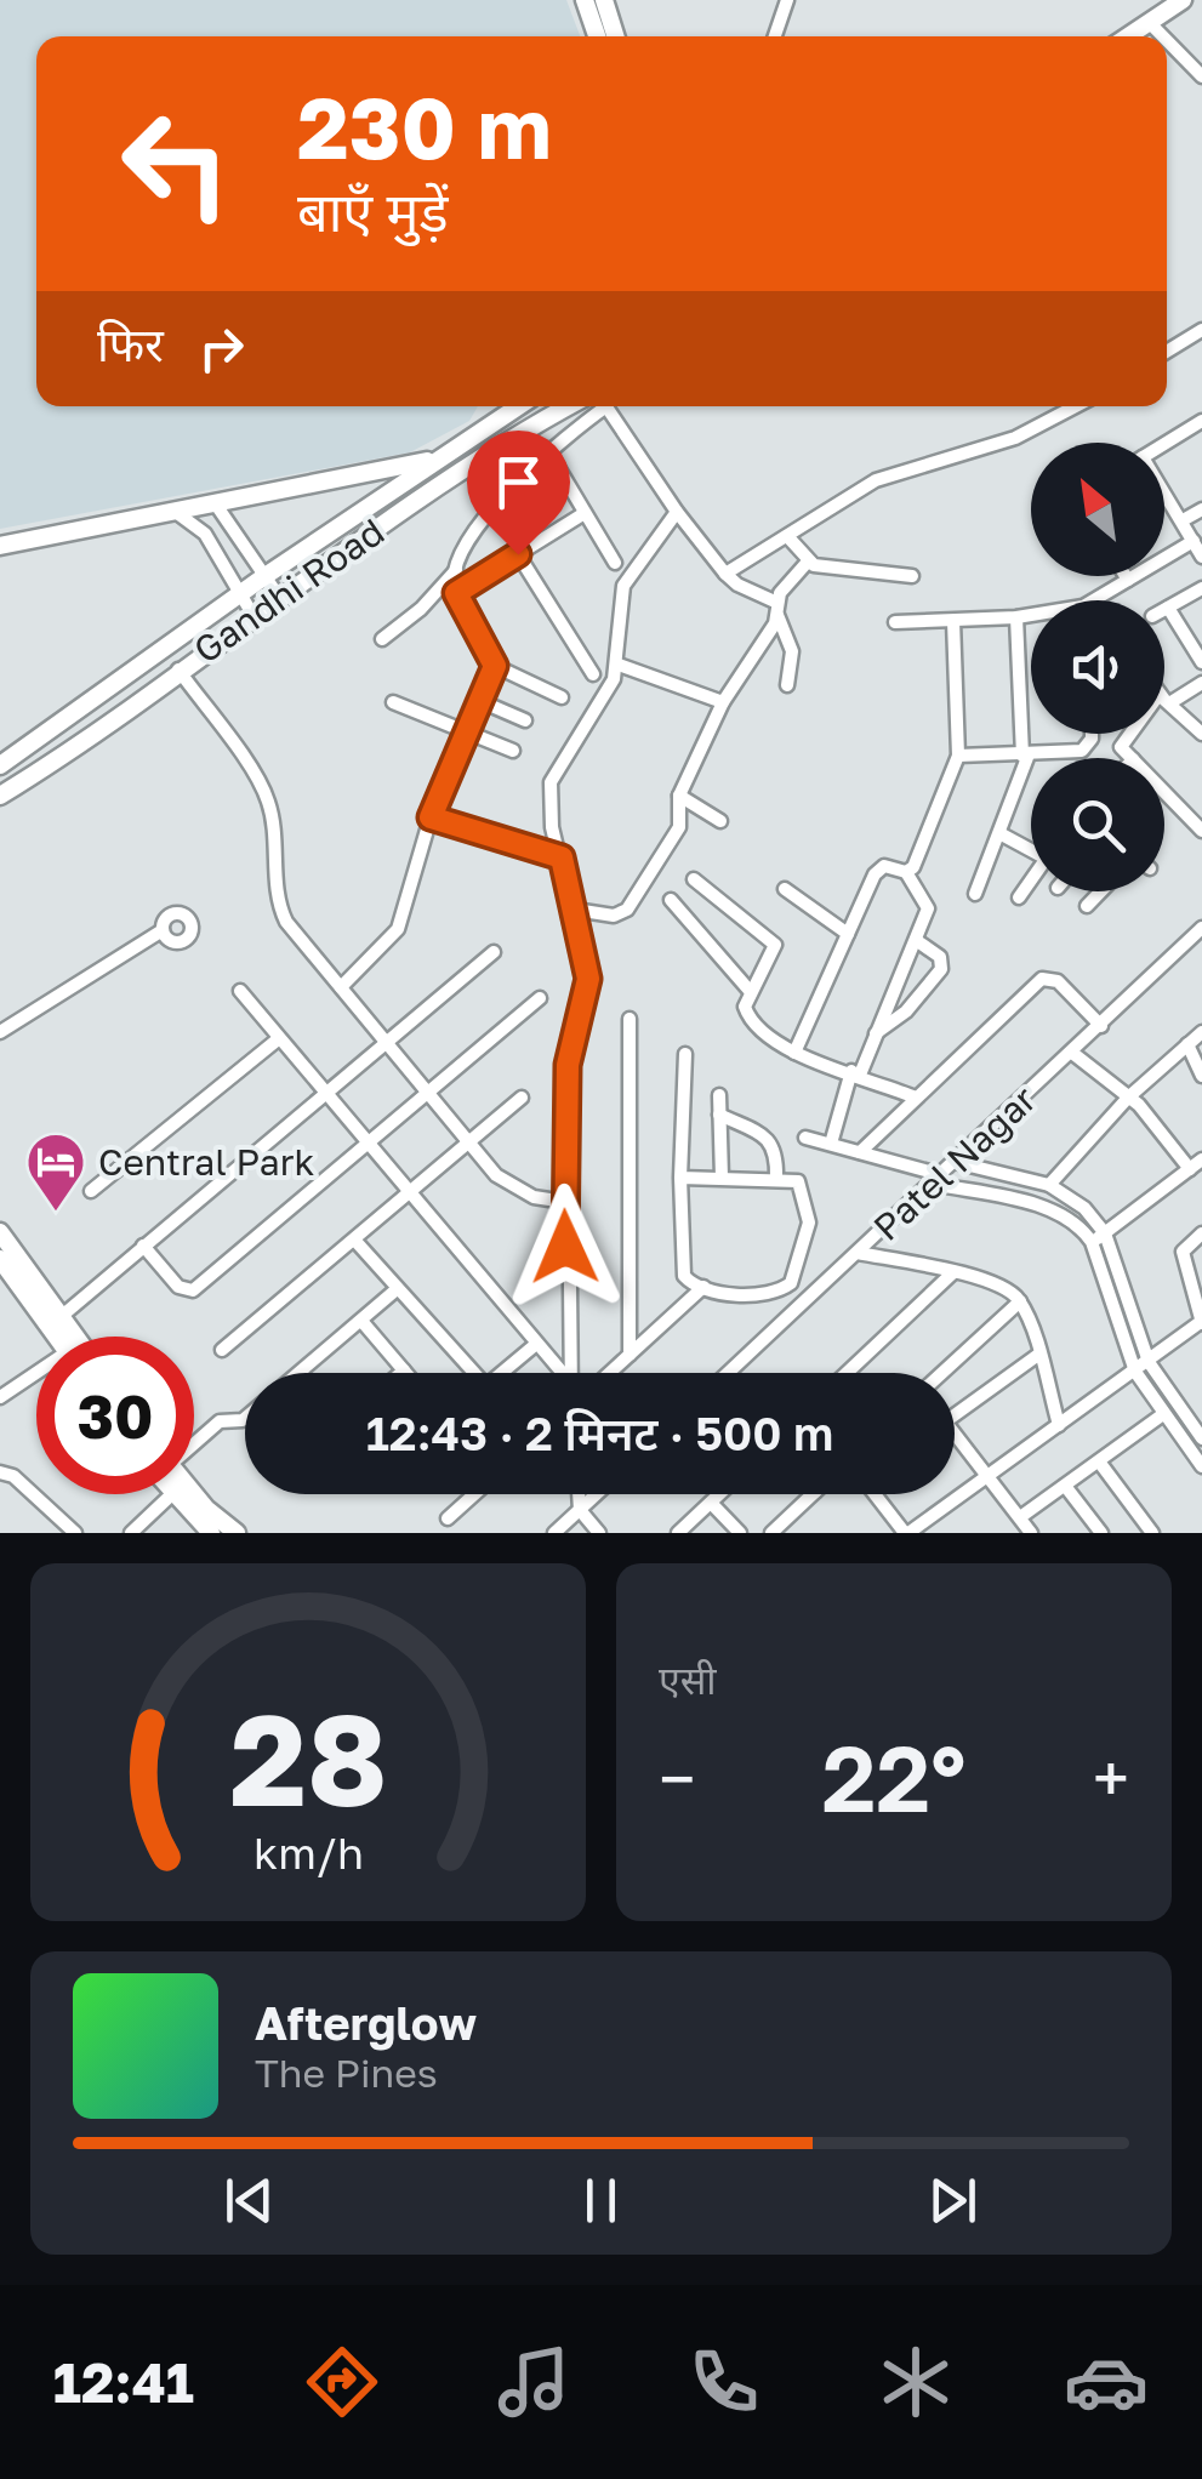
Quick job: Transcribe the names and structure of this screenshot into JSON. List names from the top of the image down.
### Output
{
  "streets": {
    "main road": ["Gandhi Road"],
    "street": ["Patel Nagar"]
  },
  "places": {
    "hotel": ["Central Park"]
  },
  "north": "top left",
  "page": {
    "turn": ["230 m", "बाएँ मुड़ें"],
    "then": "फिर",
    "limit": "30",
    "trip": "12:43 · 2 मिनट · 500 m",
    "tile": "एसी",
    "heat": ["−", "22°", "+"],
    "song": ["Afterglow", "The Pines"],
    "tabs": "12:41",
    "gauge": ["28", "km/h"]
  }
}
